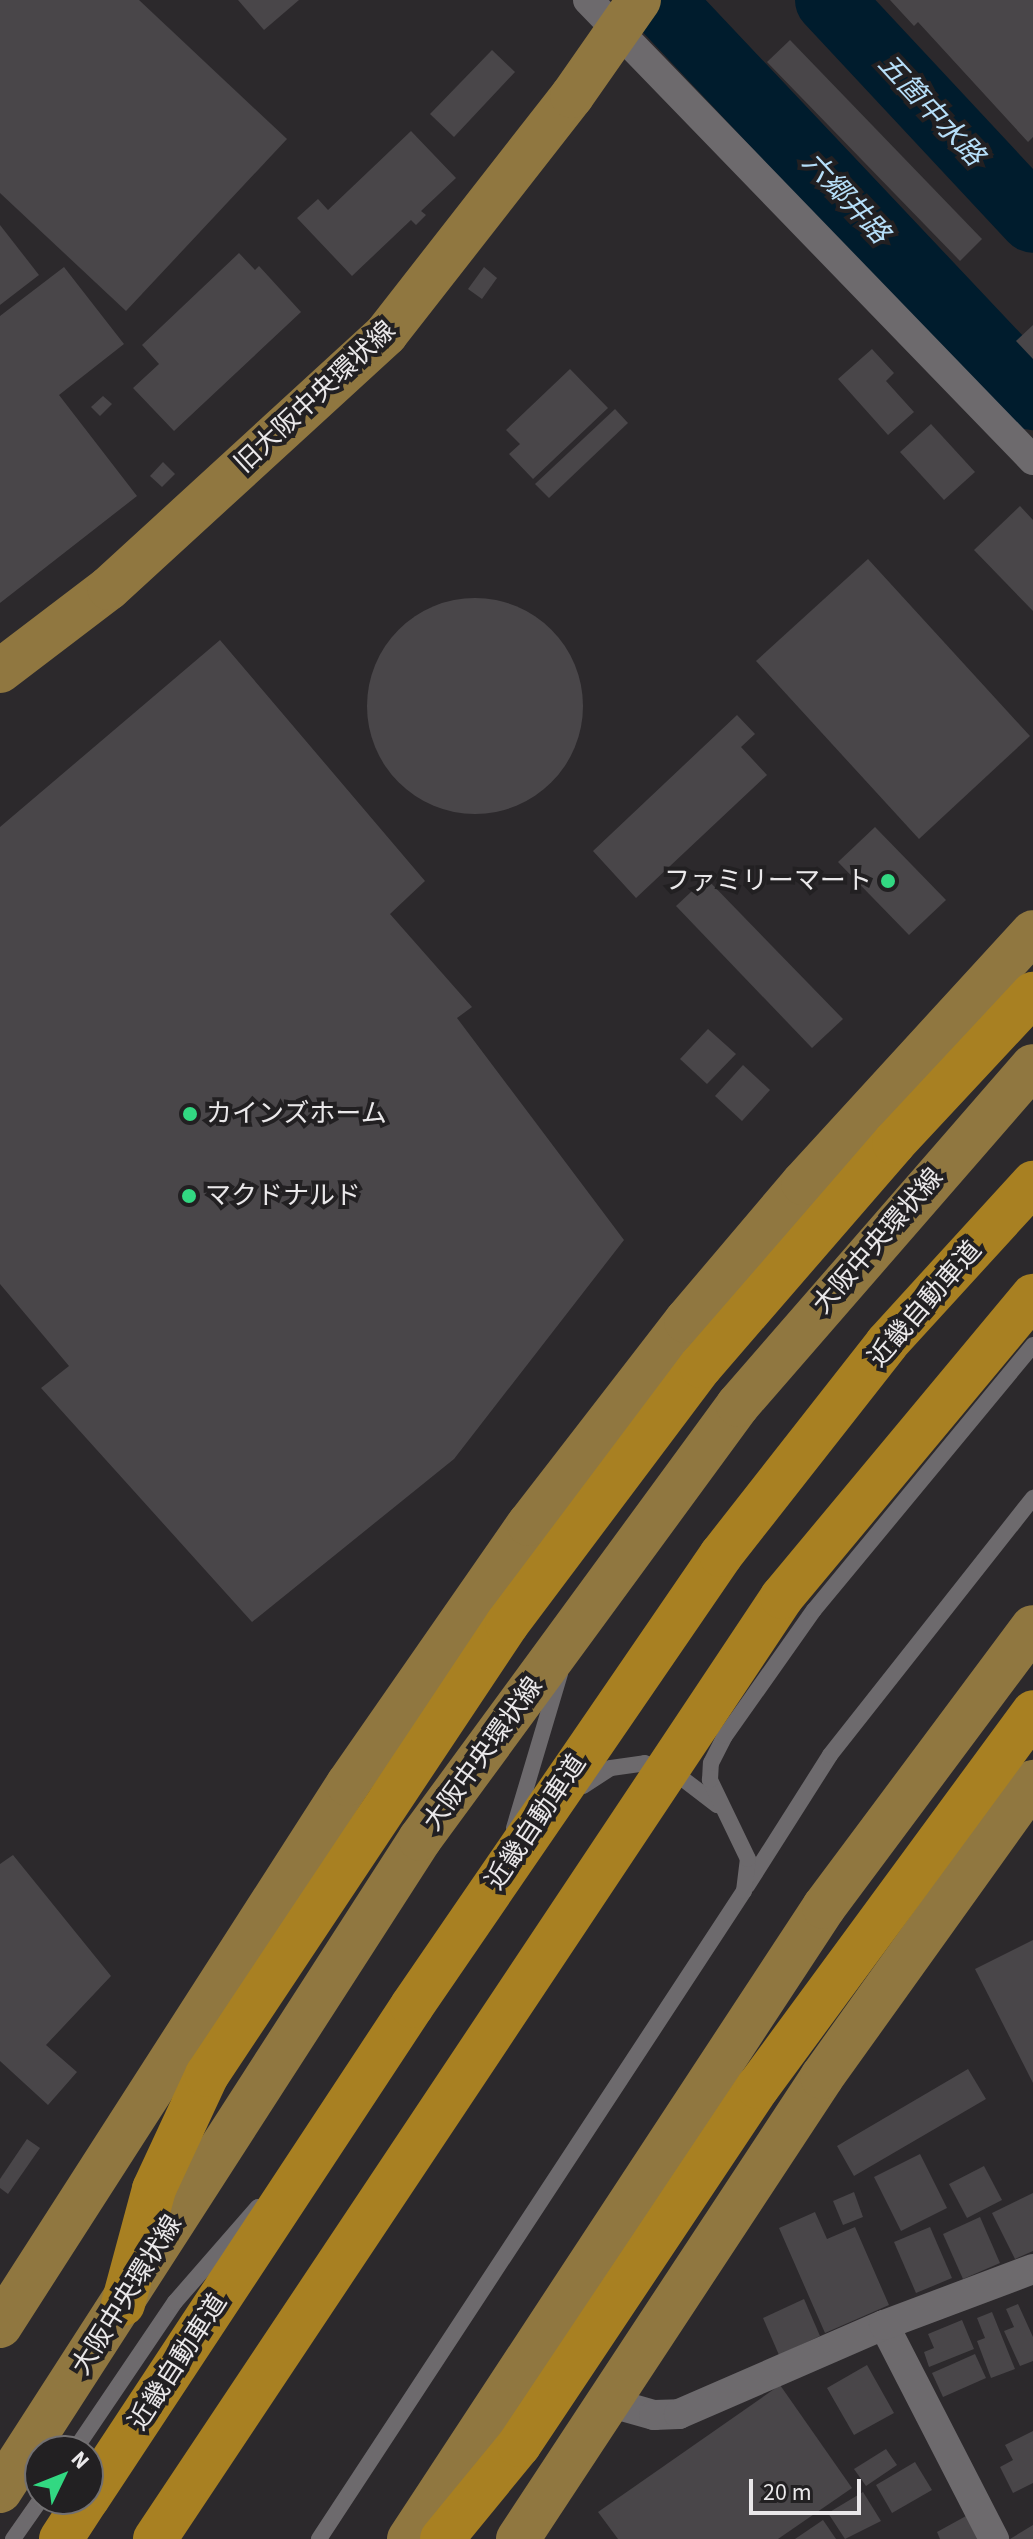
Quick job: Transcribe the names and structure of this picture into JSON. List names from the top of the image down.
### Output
{
  "streets": {
    "highway": ["近畿自動車道"],
    "main road": ["旧大阪中央環状線", "大阪中央環状線"]
  },
  "water": ["五箇中水路", "六郷井路"],
  "places": ["ファミリーマート", "カインズホーム", "マクドナルド"],
  "scale_bar": "20 m",
  "north": "top right"
}
